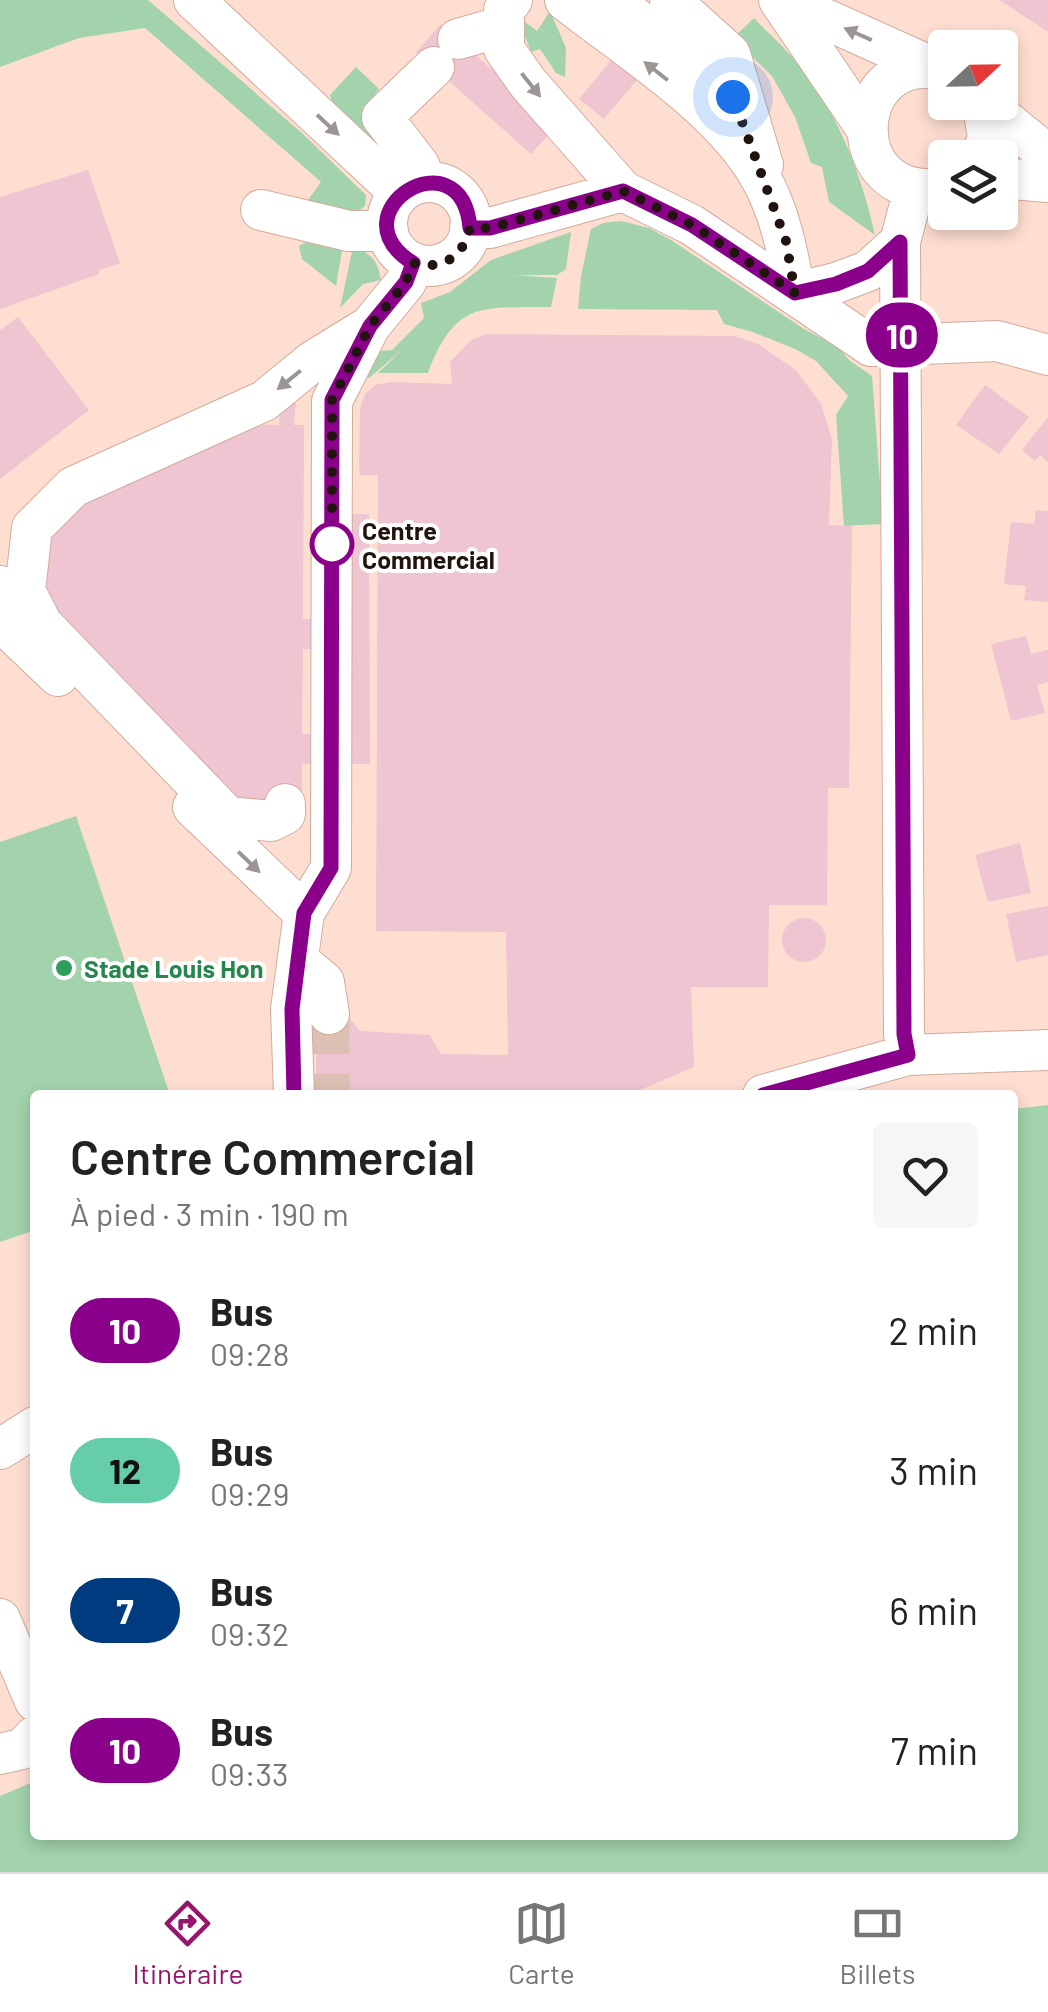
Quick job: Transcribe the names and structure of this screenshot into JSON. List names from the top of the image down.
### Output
{
  "places": ["Centre Commercial", "Stade Louis Hon"],
  "lines": ["bus line 10"],
  "north": "right",
  "page": {
    "on_map": "10",
    "heading": ["Centre Commercial", "À pied · 3 min · 190 m"],
    "list": [
      {
        "mark": "10",
        "name": "Bus",
        "note": "09:28",
        "value": "2 min"
      },
      {
        "mark": "12",
        "name": "Bus",
        "note": "09:29",
        "value": "3 min"
      },
      {
        "mark": "7",
        "name": "Bus",
        "note": "09:32",
        "value": "6 min"
      },
      {
        "mark": "10",
        "name": "Bus",
        "note": "09:33",
        "value": "7 min"
      }
    ],
    "tabs": ["Itinéraire", "Carte", "Billets"]
  }
}
